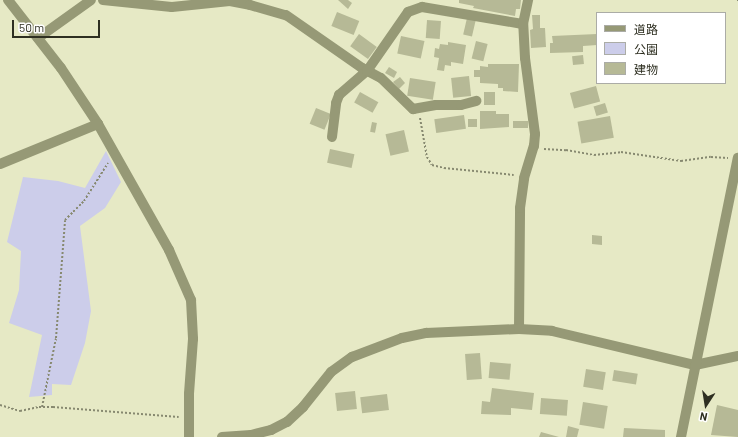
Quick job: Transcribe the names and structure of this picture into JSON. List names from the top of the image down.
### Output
{
  "legend": ["道路", "公園", "建物"],
  "scale_bar": "50 m",
  "north": "bottom"
}
